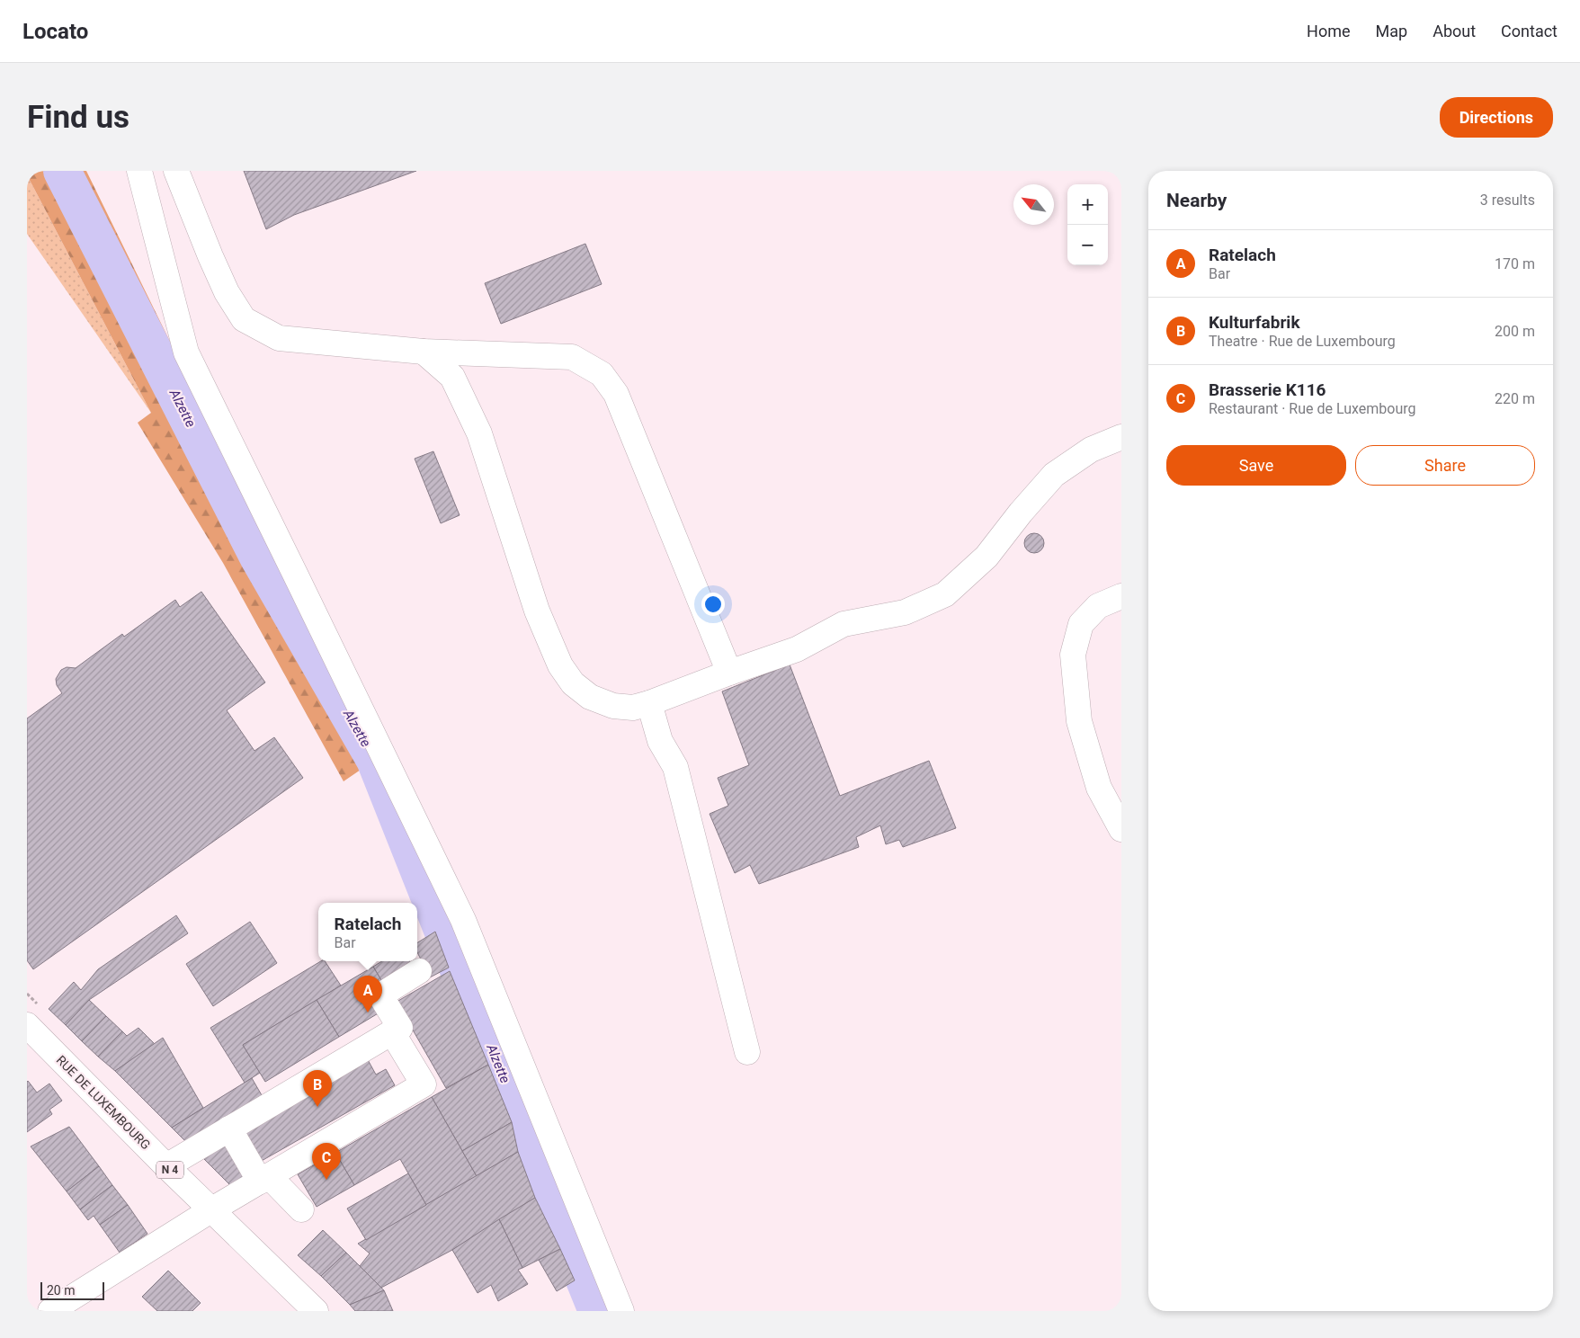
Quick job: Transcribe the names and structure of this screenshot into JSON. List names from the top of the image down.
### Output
{
  "streets": {
    "main road": ["RUE DE LUXEMBOURG", "N 4"]
  },
  "water": ["Alzette"],
  "scale_bar": "20 m",
  "north": "top left",
  "page": {
    "header": "Locato",
    "nav": [
      "Home",
      "Map",
      "About",
      "Contact"
    ],
    "buttons": [
      "Directions",
      ["Save", "Share"]
    ],
    "title": "Find us",
    "heading": ["Nearby", "3 results"],
    "map_buttons": ["+", "−"],
    "list": [
      {
        "mark": "A",
        "name": "Ratelach",
        "note": "Bar",
        "value": "170 m"
      },
      {
        "mark": "B",
        "name": "Kulturfabrik",
        "note": "Theatre · Rue de Luxembourg",
        "value": "200 m"
      },
      {
        "mark": "C",
        "name": "Brasserie K116",
        "note": "Restaurant · Rue de Luxembourg",
        "value": "220 m"
      }
    ],
    "popup": ["Ratelach", "Bar"],
    "pins": ["A", "B", "C"],
    "scale": "20 m"
  }
}
